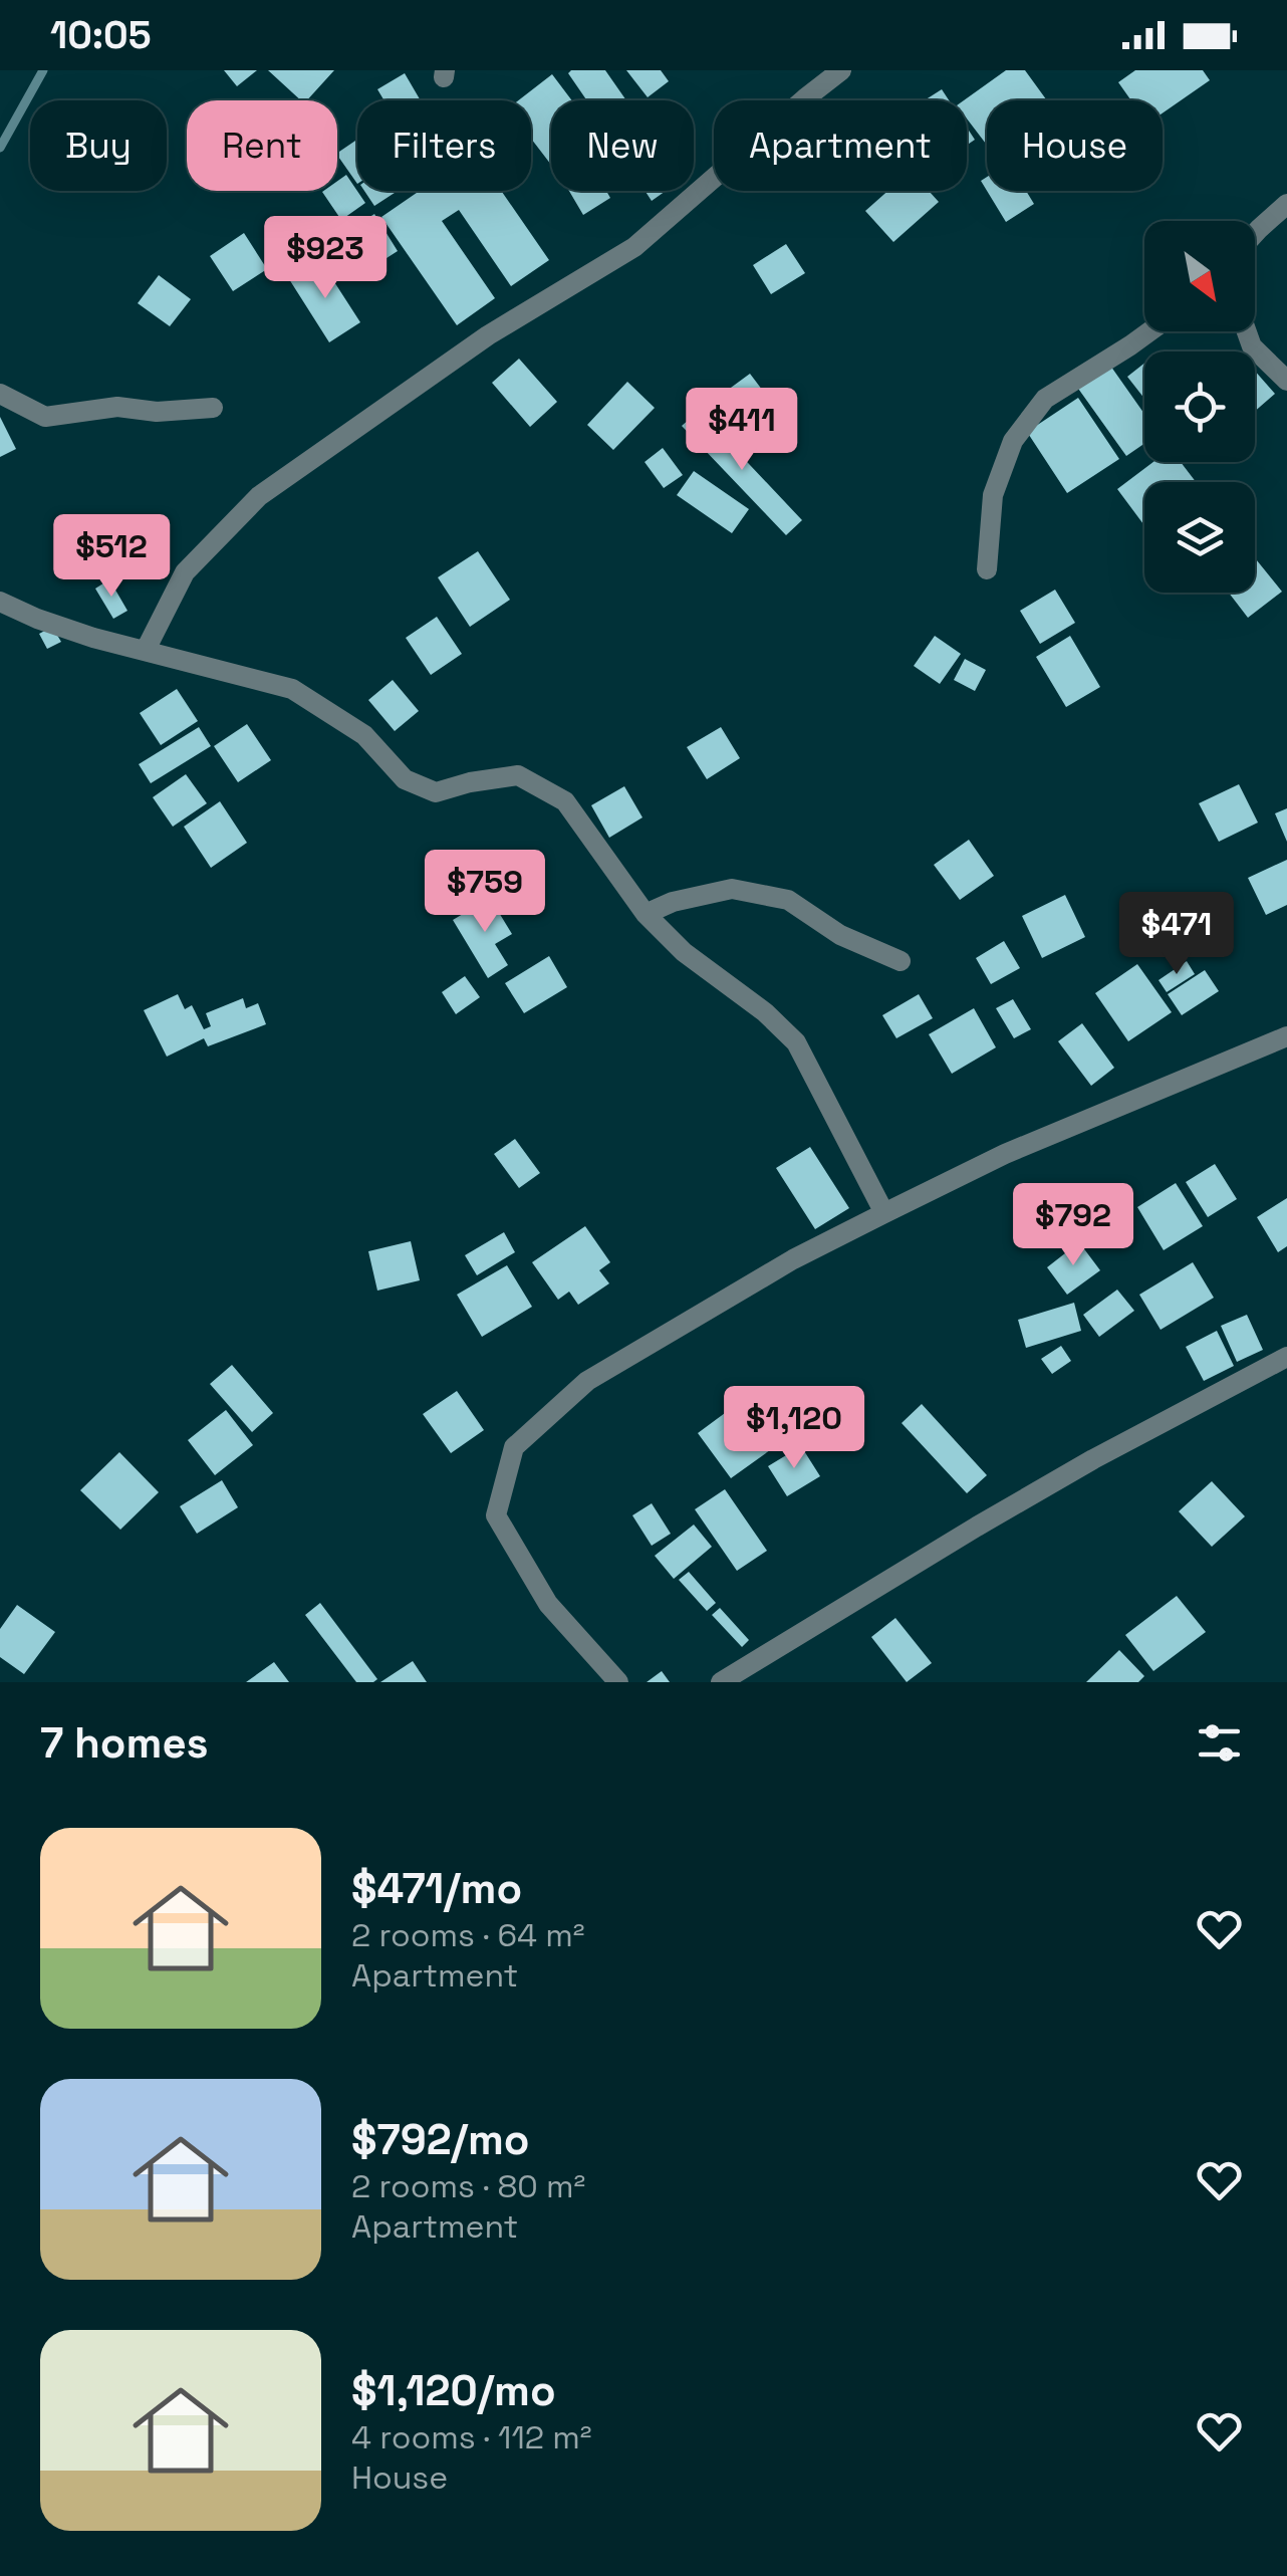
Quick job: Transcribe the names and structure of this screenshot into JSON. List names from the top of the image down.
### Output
{
  "north": "bottom right",
  "page": {
    "status": "10:05",
    "chip": [
      "Buy",
      "Rent",
      "Filters",
      "New",
      "Apartment",
      "House"
    ],
    "price": [
      "$923",
      "$411",
      "$512",
      "$759",
      "$471",
      "$792",
      "$1,120"
    ],
    "heading": "7 homes",
    "list": [
      {
        "name": "$471/mo",
        "note": "2 rooms · 64 m² · Apartment"
      },
      {
        "name": "$792/mo",
        "note": "2 rooms · 80 m² · Apartment"
      },
      {
        "name": "$1,120/mo",
        "note": "4 rooms · 112 m² · House"
      }
    ]
  }
}
